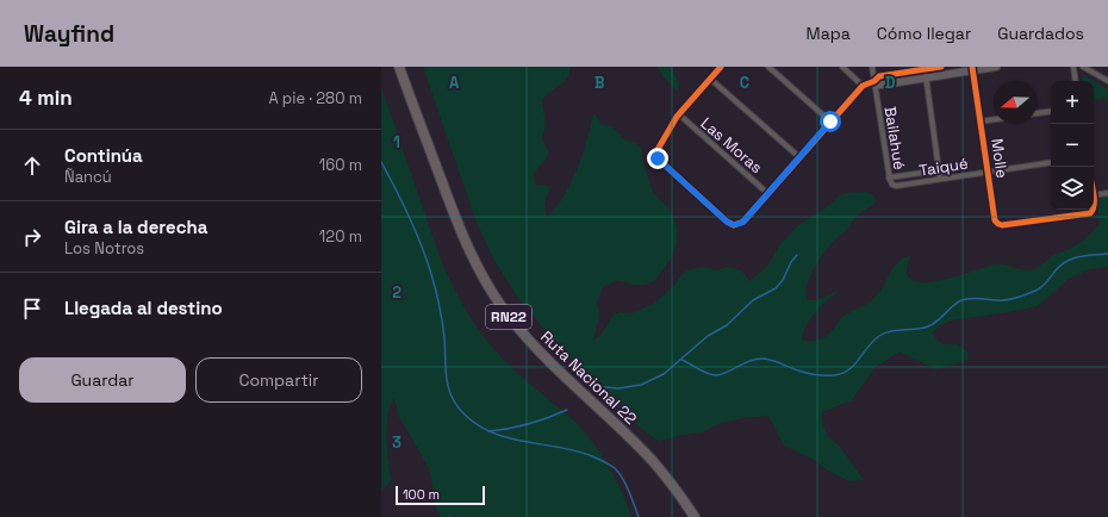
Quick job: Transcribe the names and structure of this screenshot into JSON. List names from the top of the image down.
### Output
{
  "streets": {
    "highway": ["RN22", "Ruta Nacional 22"],
    "street": [
      "Bailahué",
      "Las Moras",
      "Molle",
      "Taiqué"
    ]
  },
  "crossings": [
    ["Bailahué", "Taiqué"],
    ["Molle", "Taiqué"]
  ],
  "scale_bar": "100 m",
  "north": "left",
  "page": {
    "header": "Wayfind",
    "nav": ["Mapa", "Cómo llegar", "Guardados"],
    "heading": ["4 min", "A pie · 280 m"],
    "map_buttons": ["+", "−"],
    "list": [
      ["Continúa", "Ñancú", "160 m"],
      ["Gira a la derecha", "Los Notros", "120 m"],
      "Llegada al destino"
    ],
    "buttons": ["Guardar", "Compartir"],
    "scale": "100 m"
  },
  "grid": {
    "columns": [
      "A",
      "B",
      "C",
      "D"
    ],
    "rows": ["1", "2", "3"]
  }
}
